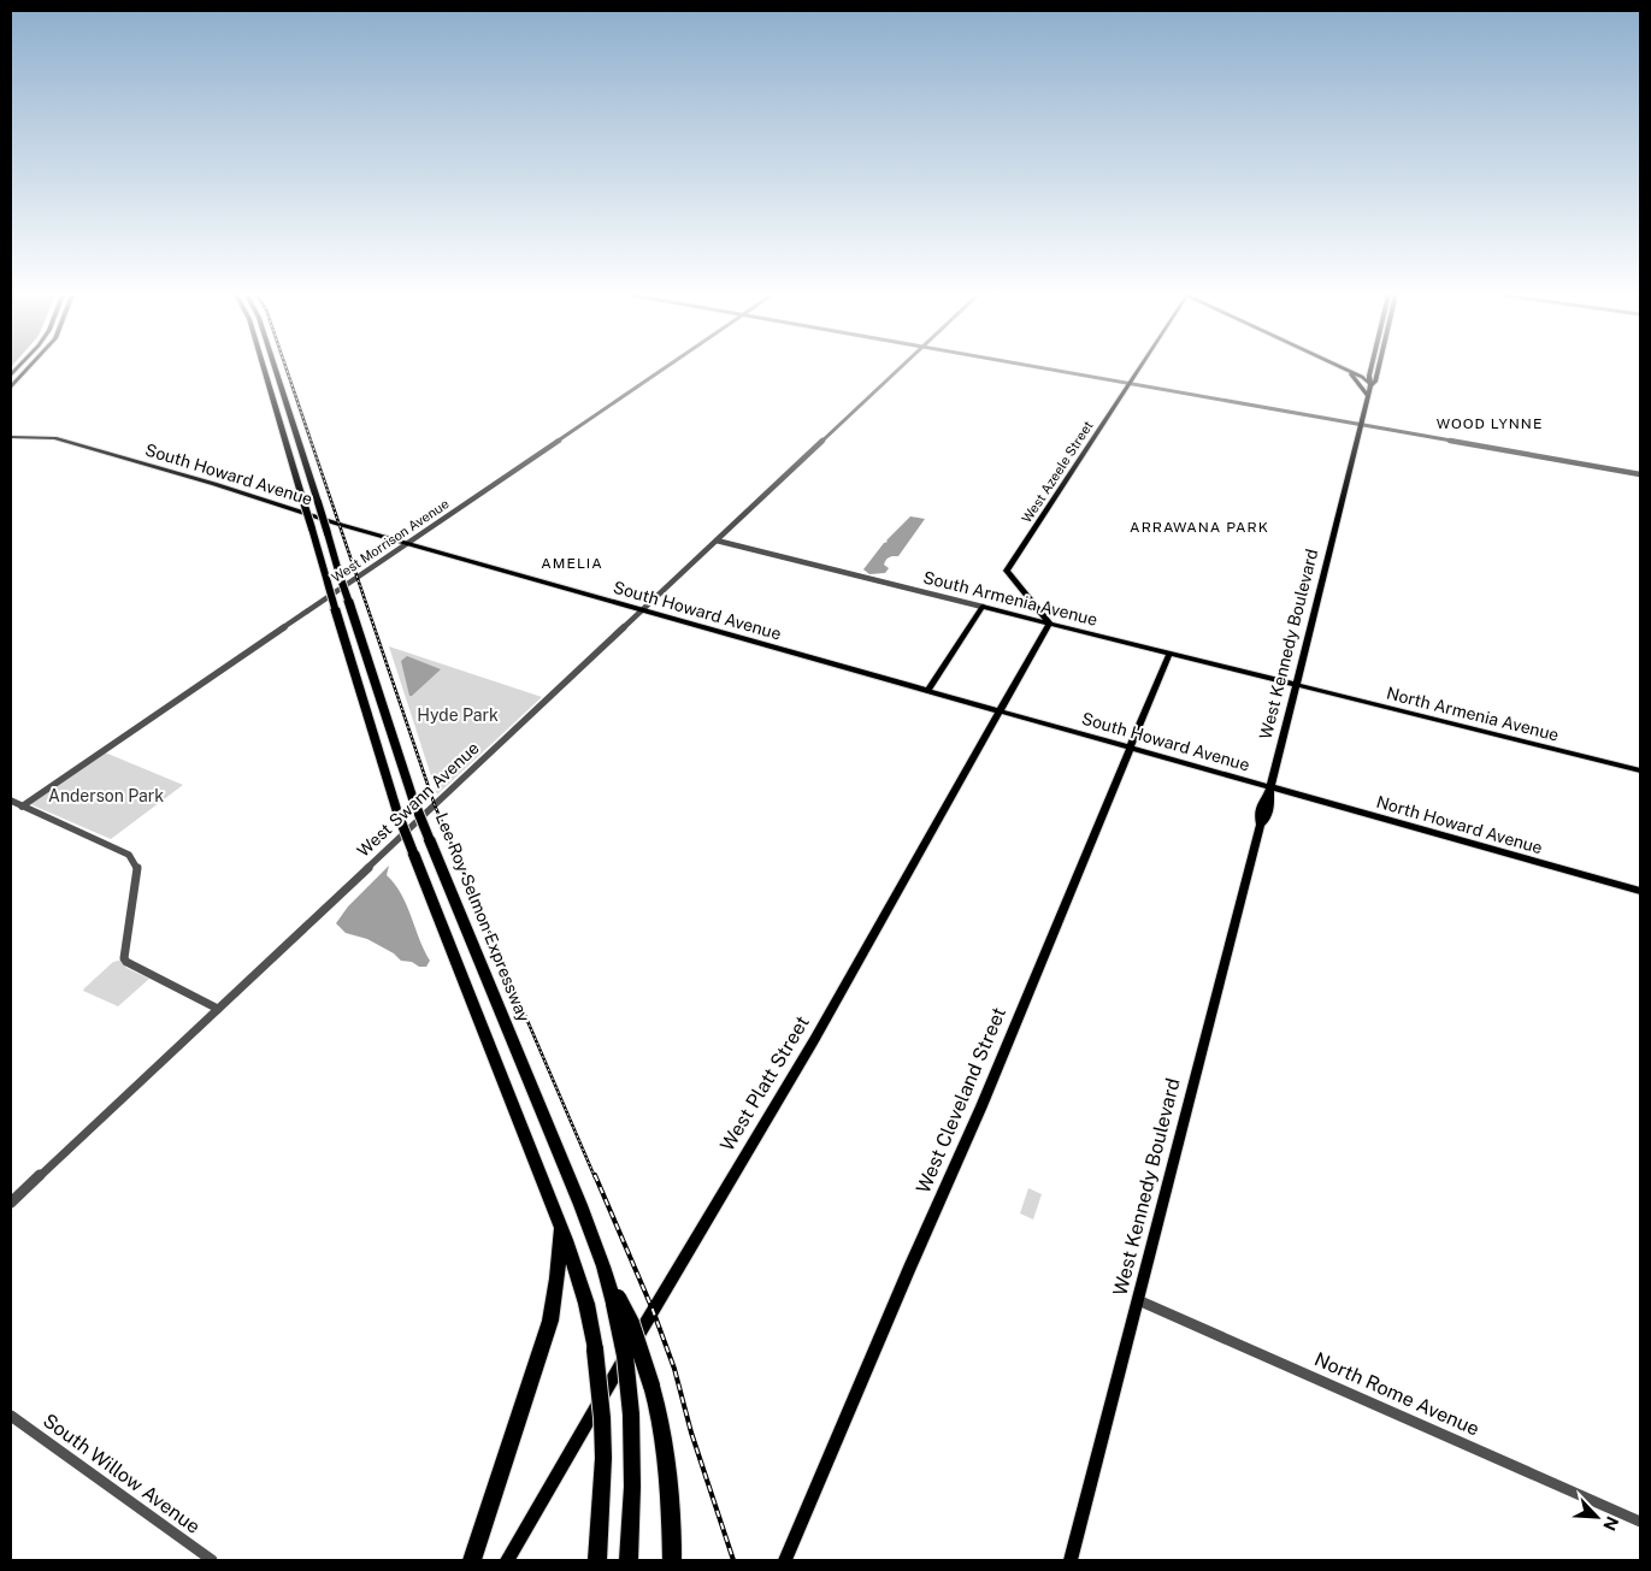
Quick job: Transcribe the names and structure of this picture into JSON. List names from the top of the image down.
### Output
{
  "streets": {
    "highway": ["Lee Roy Selmon Expressway"],
    "main road": [
      "West Azeele Street",
      "South Howard Avenue",
      "South Armenia Avenue",
      "West Kennedy Boulevard",
      "North Armenia Avenue",
      "North Howard Avenue",
      "West Platt Street",
      "West Cleveland Street"
    ],
    "street": [
      "West Morrison Avenue",
      "West Swann Avenue",
      "North Rome Avenue",
      "South Willow Avenue"
    ]
  },
  "crossings": [
    ["West Azeele Street", "South Armenia Avenue"],
    ["West Azeele Street", "West Platt Street"],
    ["South Howard Avenue", "West Morrison Avenue"],
    ["South Howard Avenue", "West Kennedy Boulevard"],
    ["South Howard Avenue", "West Swann Avenue"],
    ["South Howard Avenue", "North Howard Avenue"],
    ["South Howard Avenue", "West Platt Street"],
    ["South Howard Avenue", "West Cleveland Street"],
    ["South Armenia Avenue", "West Kennedy Boulevard"],
    ["South Armenia Avenue", "North Armenia Avenue"],
    ["South Armenia Avenue", "West Swann Avenue"],
    ["South Armenia Avenue", "West Platt Street"],
    ["South Armenia Avenue", "West Cleveland Street"],
    ["West Kennedy Boulevard", "North Armenia Avenue"],
    ["West Kennedy Boulevard", "North Howard Avenue"],
    ["West Kennedy Boulevard", "North Rome Avenue"]
  ],
  "districts": ["WOOD LYNNE", "ARRAWANA PARK", "AMELIA"],
  "parks": ["Hyde Park", "Anderson Park"],
  "north": "bottom right"
}
